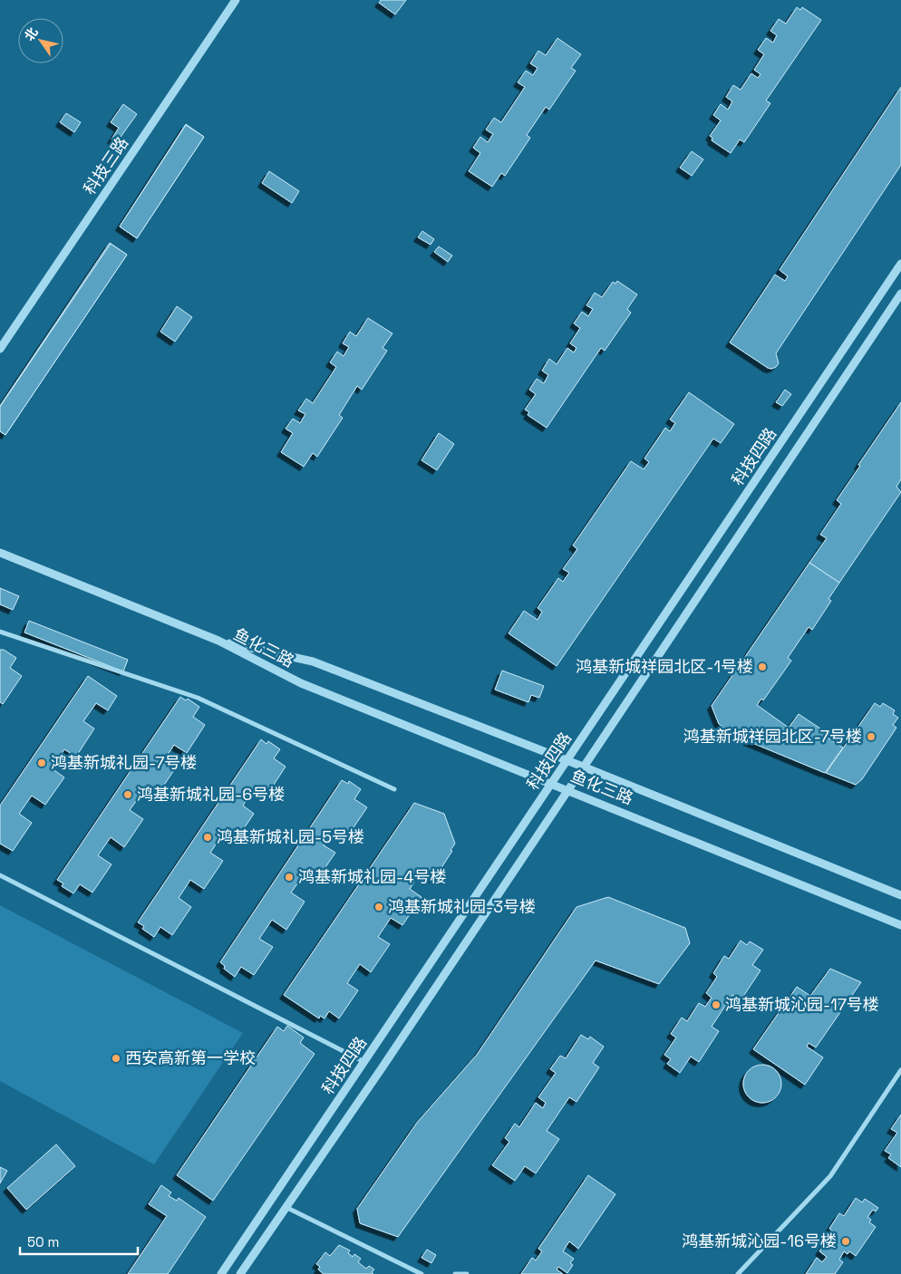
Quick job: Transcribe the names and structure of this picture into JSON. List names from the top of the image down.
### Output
{
  "streets": {
    "street": ["科技三路", "科技四路", "鱼化三路"]
  },
  "crossings": [
    ["科技四路", "鱼化三路"]
  ],
  "places": [
    "鸿基新城祥园北区-1号楼",
    "鸿基新城祥园北区-7号楼",
    "鸿基新城礼园-7号楼",
    "鸿基新城礼园-6号楼",
    "鸿基新城礼园-5号楼",
    "鸿基新城礼园-4号楼",
    "鸿基新城礼园-3号楼",
    "鸿基新城沁园-17号楼",
    "西安高新第一学校",
    "鸿基新城沁园-16号楼"
  ],
  "scale_bar": "50 m",
  "north": "top left"
}
